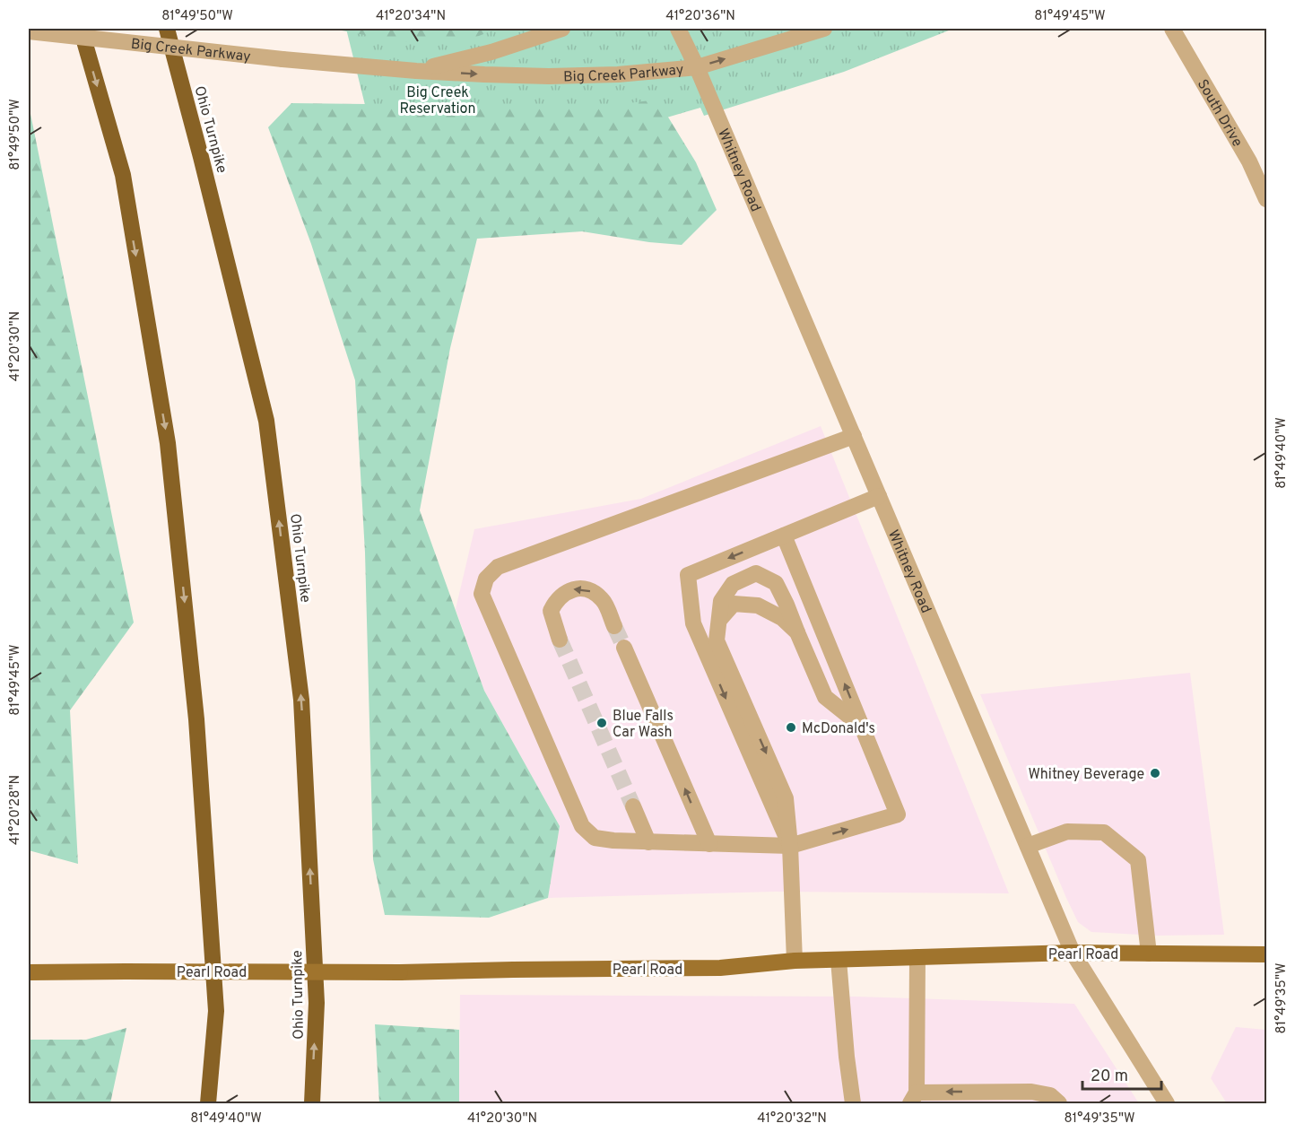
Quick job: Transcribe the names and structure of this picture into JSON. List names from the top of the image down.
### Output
{
  "streets": {
    "highway": ["Ohio Turnpike"],
    "main road": ["Pearl Road"],
    "street": ["Big Creek Parkway", "South Drive", "Whitney Road"]
  },
  "crossings": [
    ["Big Creek Parkway", "Whitney Road"],
    ["Whitney Road", "Pearl Road"]
  ],
  "parks": ["Big Creek Reservation"],
  "places": ["Blue Falls Car Wash", "McDonald's", "Whitney Beverage"],
  "scale_bar": "20 m",
  "coordinates": [
    "81°49'50\"W",
    "41°20'34\"N",
    "41°20'36\"N",
    "81°49'45\"W",
    "41°20'30\"N",
    "81°49'40\"W",
    "41°20'28\"N",
    "81°49'35\"W",
    "41°20'32\"N"
  ]
}
